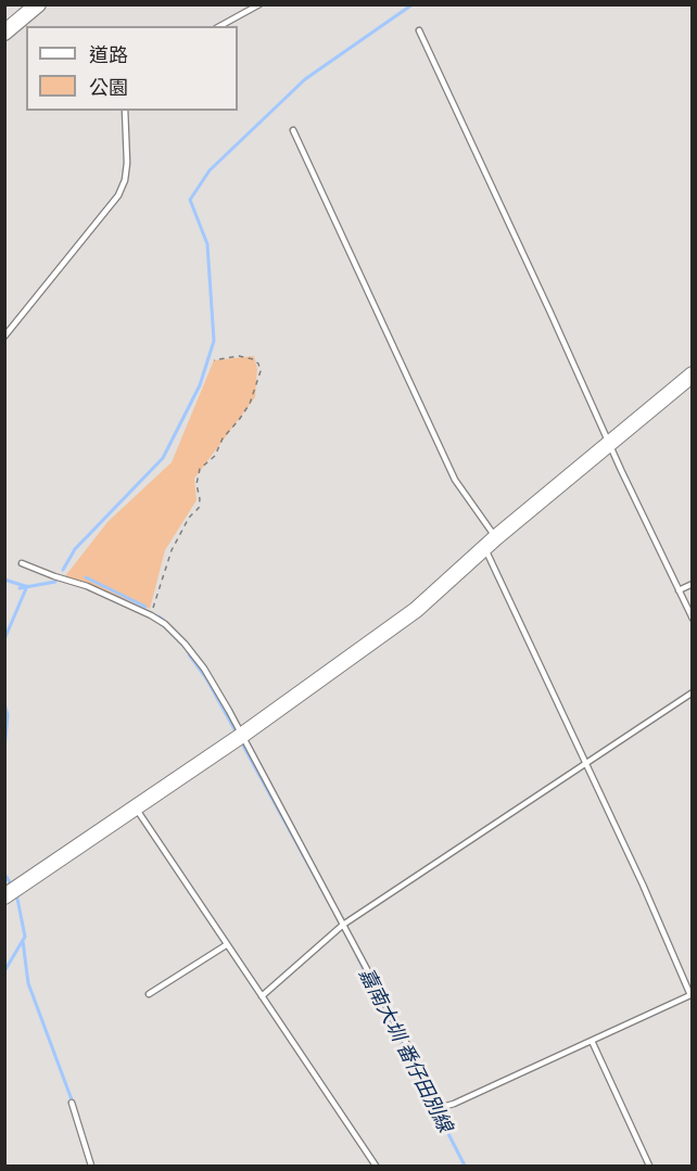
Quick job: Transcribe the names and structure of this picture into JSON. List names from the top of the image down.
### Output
{
  "water": ["嘉南大圳 番仔田別線"],
  "legend": ["道路", "公園"]
}
